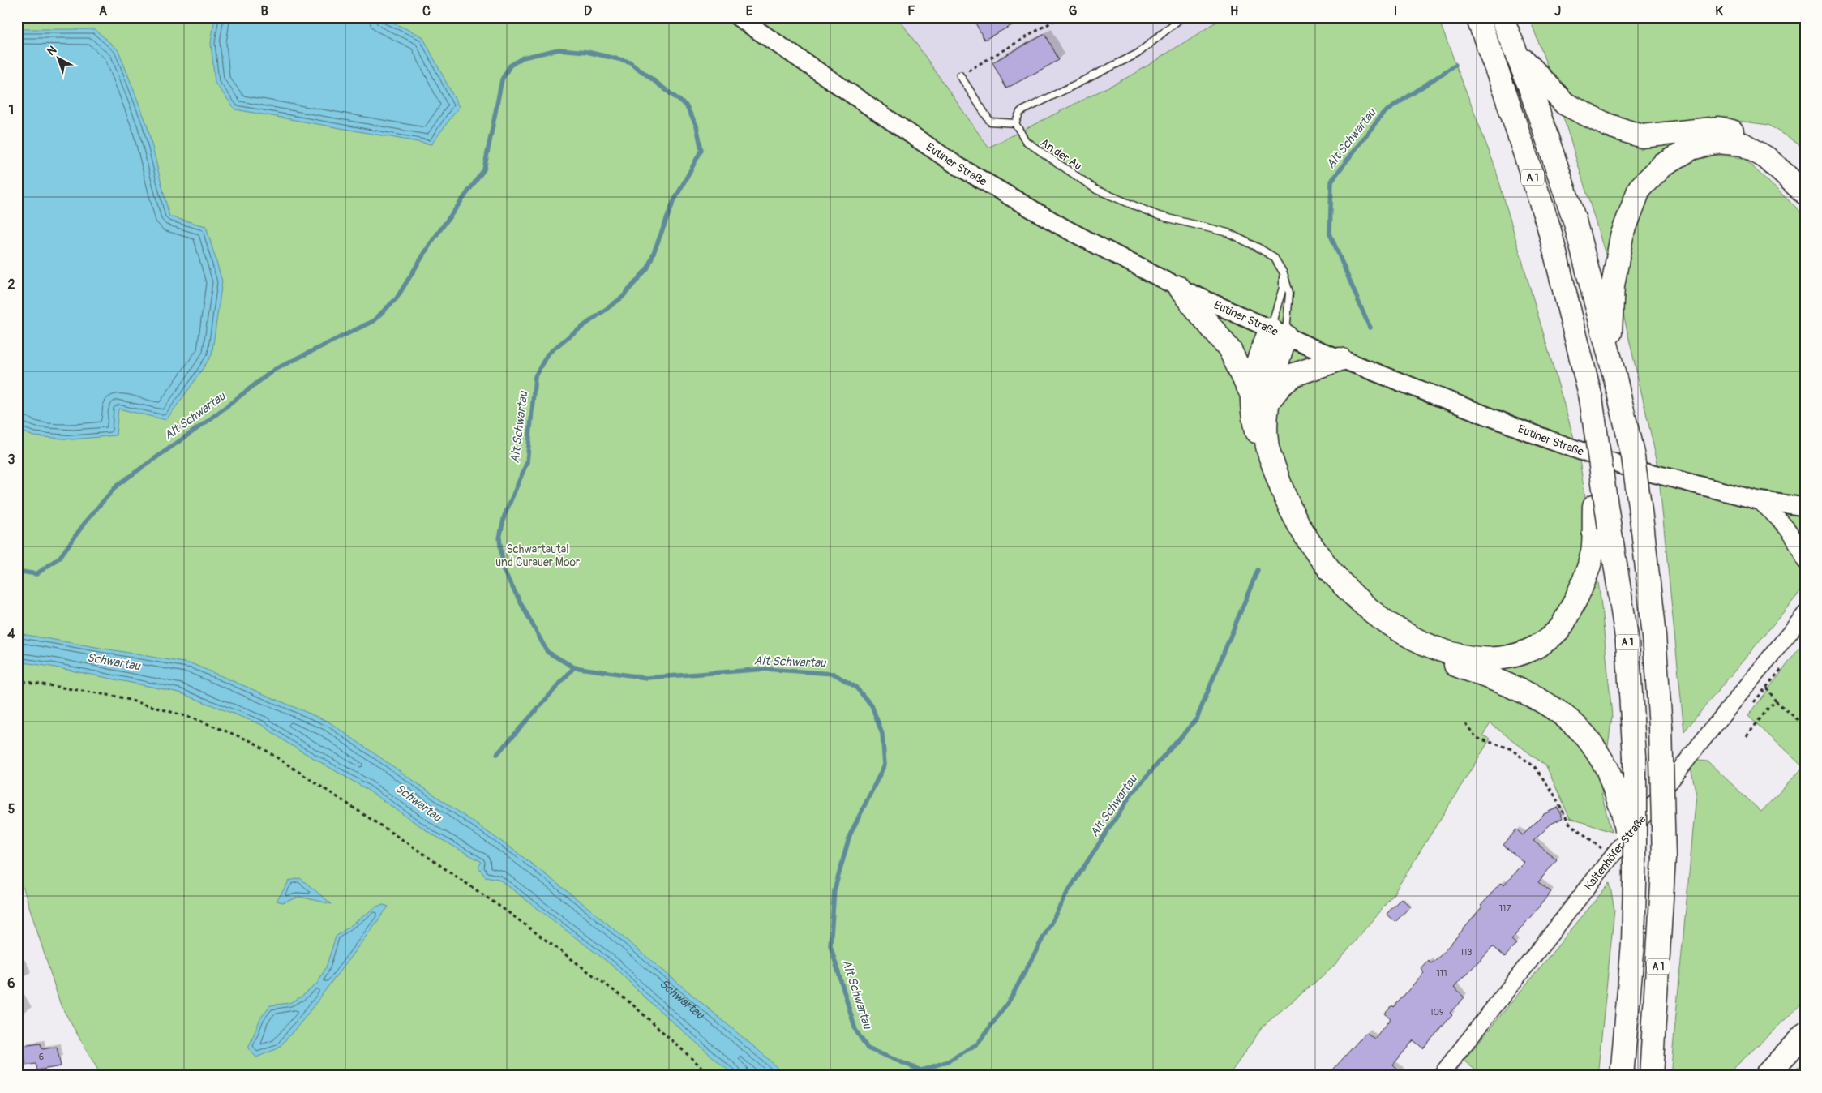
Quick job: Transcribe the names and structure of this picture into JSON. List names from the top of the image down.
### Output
{
  "streets": {
    "highway": ["A 1"],
    "main road": ["Eutiner Straße"],
    "street": ["Kaltenhöfer Straße"],
    "lane": ["An der Au"]
  },
  "crossings": [
    ["An der Au", "Eutiner Straße"]
  ],
  "water": ["Alt Schwartau", "Schwartau"],
  "parks": ["Schwartautal und Curauer Moor"],
  "house_numbers": [
    "117",
    "113",
    "111",
    "109",
    "6"
  ],
  "north": "top left",
  "grid": {
    "columns": [
      "A",
      "B",
      "C",
      "D",
      "E",
      "F",
      "G",
      "H",
      "I",
      "J",
      "K"
    ],
    "rows": [
      "1",
      "2",
      "3",
      "4",
      "5",
      "6"
    ]
  }
}
